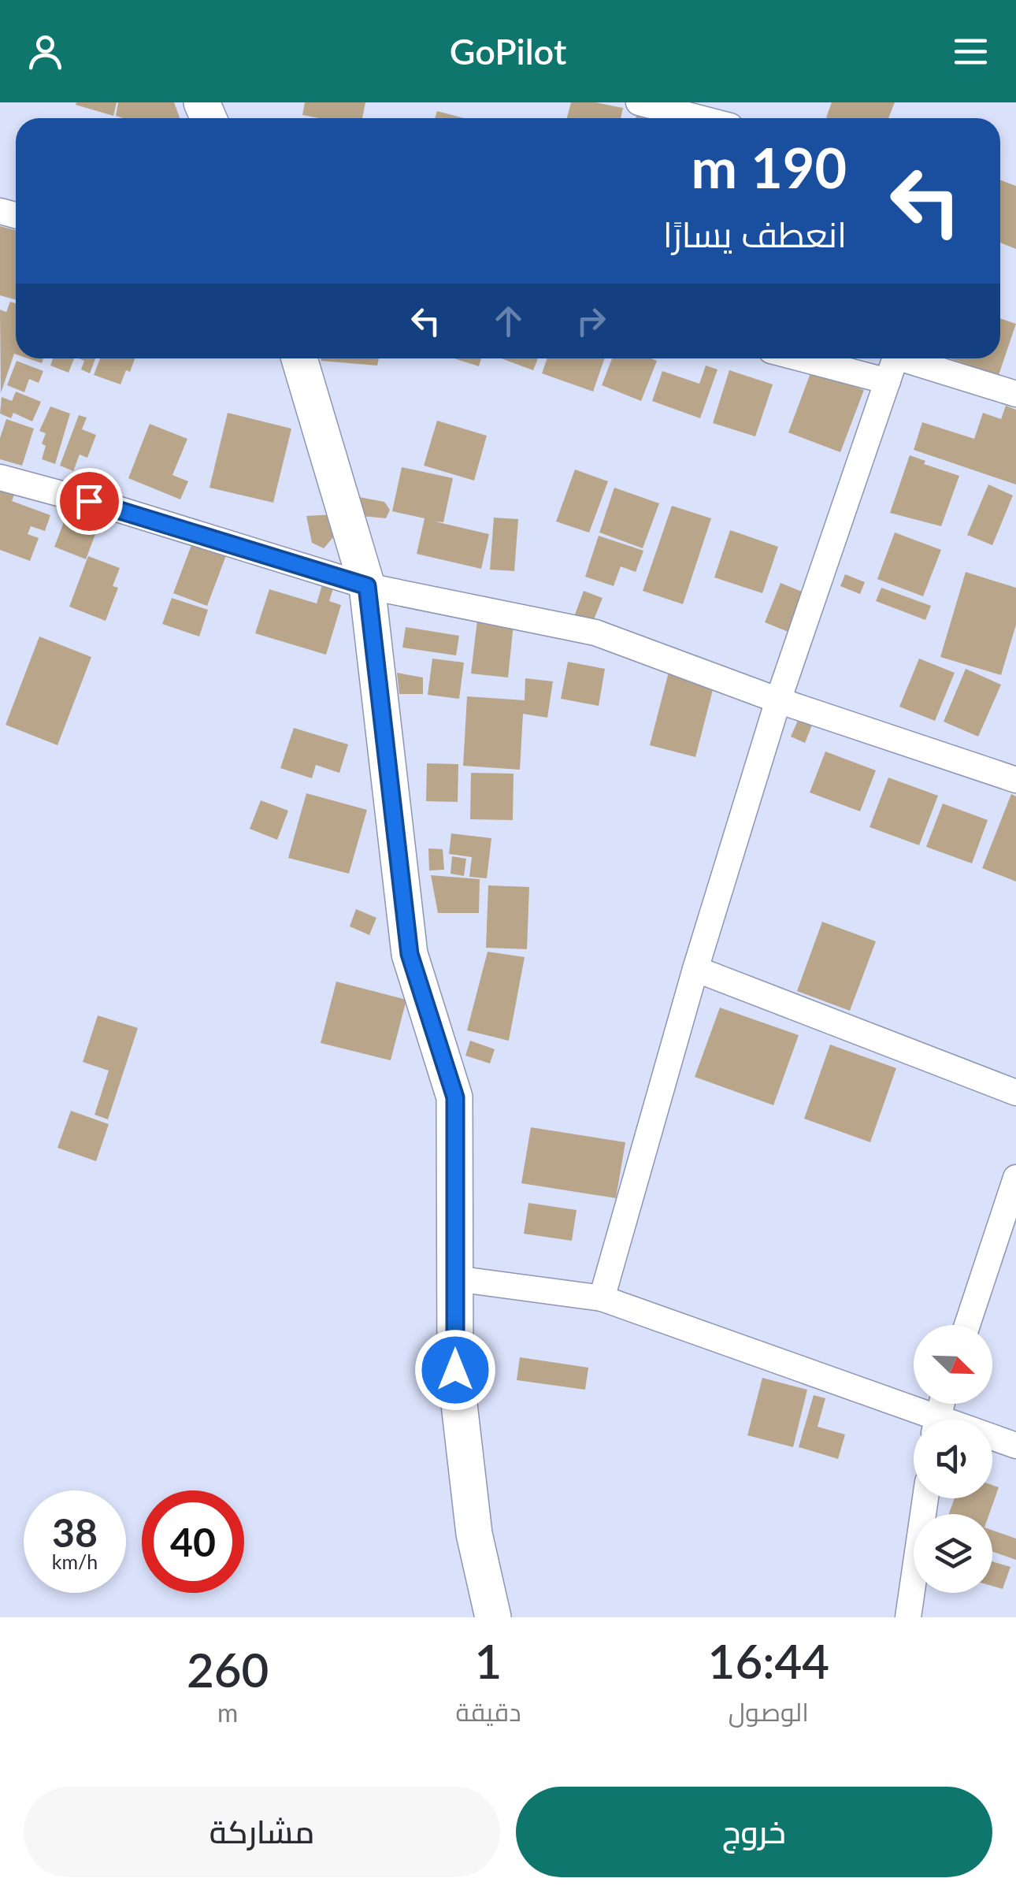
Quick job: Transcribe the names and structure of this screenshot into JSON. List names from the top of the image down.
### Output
{
  "north": "bottom right",
  "page": {
    "header": "GoPilot",
    "turn": ["190 m", "انعطف يسارًا"],
    "speed": "38 km/h",
    "limit": "40",
    "eta": [
      "16:44",
      "الوصول",
      "1",
      "دقيقة",
      "260",
      "m"
    ],
    "buttons": ["خروج", "مشاركة"]
  }
}
